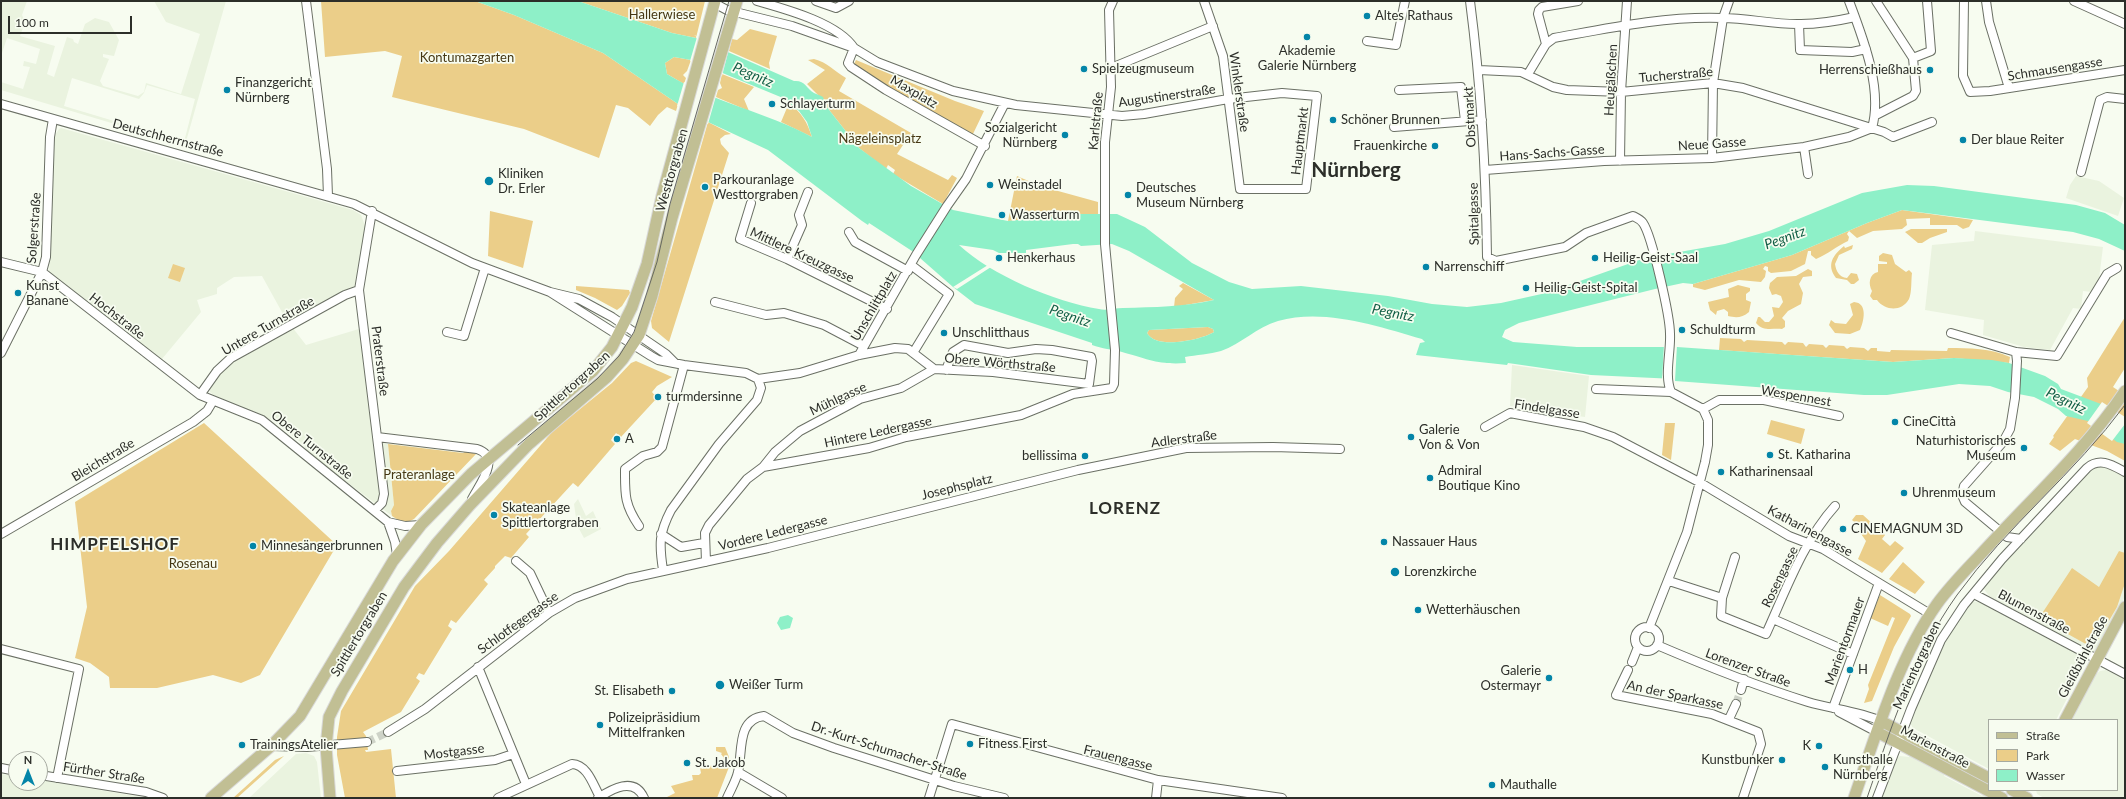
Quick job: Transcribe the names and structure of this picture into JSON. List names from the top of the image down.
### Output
{
  "streets": {
    "main road": [
      "Westtorgraben",
      "Spittlertorgraben",
      "Gleißbühlstraße",
      "Marientorgraben",
      "Marienstraße"
    ],
    "street": [
      "Schmausengasse",
      "Tucherstraße",
      "Heugäßchen",
      "Maxplatz",
      "Winklerstraße",
      "Augustinerstraße",
      "Obstmarkt",
      "Karlstraße",
      "Deutschherrnstraße",
      "Hauptmarkt",
      "Neue Gasse",
      "Hans-Sachs-Gasse",
      "Spitalgasse",
      "Solgerstraße",
      "Mittlere Kreuzgasse",
      "Unschlittplatz",
      "Hochstraße",
      "Untere Turnstraße",
      "Praterstraße",
      "Obere Wörthstraße",
      "Wespennest",
      "Mühlgasse",
      "Findelgasse",
      "Hintere Ledergasse",
      "Adlerstraße",
      "Obere Turnstraße",
      "Bleichstraße",
      "Josephsplatz",
      "Katharinengasse",
      "Vordere Ledergasse",
      "Rosengasse",
      "Blumenstraße",
      "Schlotfegergasse",
      "Marientormauer",
      "Lorenzer Straße",
      "An der Sparkasse",
      "Dr.-Kurt-Schumacher-Straße",
      "Mostgasse",
      "Frauengasse",
      "Fürther Straße"
    ]
  },
  "crossings": [
    ["Tucherstraße", "Heugäßchen"],
    ["Tucherstraße", "Obstmarkt"],
    ["Tucherstraße", "Neue Gasse"],
    ["Heugäßchen", "Neue Gasse"],
    ["Heugäßchen", "Hans-Sachs-Gasse"],
    ["Maxplatz", "Augustinerstraße"],
    ["Maxplatz", "Westtorgraben"],
    ["Maxplatz", "Unschlittplatz"],
    ["Winklerstraße", "Augustinerstraße"],
    ["Winklerstraße", "Hauptmarkt"],
    ["Augustinerstraße", "Karlstraße"],
    ["Augustinerstraße", "Hauptmarkt"],
    ["Obstmarkt", "Hans-Sachs-Gasse"],
    ["Obstmarkt", "Spitalgasse"],
    ["Karlstraße", "Hintere Ledergasse"],
    ["Deutschherrnstraße", "Solgerstraße"],
    ["Neue Gasse", "Hans-Sachs-Gasse"],
    ["Hans-Sachs-Gasse", "Spitalgasse"],
    ["Westtorgraben", "Spittlertorgraben"],
    ["Solgerstraße", "Hochstraße"],
    ["Mittlere Kreuzgasse", "Unschlittplatz"],
    ["Unschlittplatz", "Obere Wörthstraße"],
    ["Hochstraße", "Untere Turnstraße"],
    ["Hochstraße", "Obere Turnstraße"],
    ["Hochstraße", "Bleichstraße"],
    ["Untere Turnstraße", "Praterstraße"],
    ["Praterstraße", "Obere Turnstraße"],
    ["Obere Wörthstraße", "Mühlgasse"],
    ["Mühlgasse", "Hintere Ledergasse"],
    ["Findelgasse", "Katharinengasse"],
    ["Hintere Ledergasse", "Vordere Ledergasse"],
    ["Adlerstraße", "Josephsplatz"],
    ["Obere Turnstraße", "Bleichstraße"],
    ["Josephsplatz", "Vordere Ledergasse"],
    ["Katharinengasse", "Rosengasse"],
    ["Katharinengasse", "Marientormauer"],
    ["Katharinengasse", "Marientorgraben"],
    ["Vordere Ledergasse", "Schlotfegergasse"],
    ["Blumenstraße", "Gleißbühlstraße"],
    ["Blumenstraße", "Marientorgraben"],
    ["Schlotfegergasse", "Mostgasse"],
    ["Marientormauer", "Lorenzer Straße"],
    ["Marientorgraben", "Marienstraße"],
    ["Lorenzer Straße", "An der Sparkasse"],
    ["Dr.-Kurt-Schumacher-Straße", "Frauengasse"]
  ],
  "districts": ["Nürnberg", "LORENZ", "HIMPFELSHOF"],
  "water": ["Pegnitz"],
  "parks": [
    "Hallerwiese",
    "Kontumazgarten",
    "Nägeleinsplatz",
    "Prateranlage",
    "Rosenau"
  ],
  "places": [
    "Altes Rathaus",
    "Akademie Galerie Nürnberg",
    "Spielzeugmuseum",
    "Herrenschießhaus",
    "Finanzgericht Nürnberg",
    "Schlayerturm",
    "Schöner Brunnen",
    "Sozialgericht Nürnberg",
    "Der blaue Reiter",
    "Frauenkirche",
    "Kliniken Dr. Erler",
    "Weinstadel",
    "Parkouranlage Westtorgraben",
    "Deutsches Museum Nürnberg",
    "Wasserturm",
    "Henkerhaus",
    "Heilig-Geist-Saal",
    "Narrenschiff",
    "Heilig-Geist-Spital",
    "Kunst Banane",
    "Schuldturm",
    "Unschlitthaus",
    "turmdersinne",
    "CineCittà",
    "Galerie Von & Von",
    "A",
    "Naturhistorisches Museum",
    "St. Katharina",
    "bellissima",
    "Katharinensaal",
    "Admiral Boutique Kino",
    "Uhrenmuseum",
    "Skateanlage Spittlertorgraben",
    "CINEMAGNUM 3D",
    "Nassauer Haus",
    "Minnesängerbrunnen",
    "Lorenzkirche",
    "Wetterhäuschen",
    "H",
    "Galerie Ostermayr",
    "Weißer Turm",
    "St. Elisabeth",
    "Polizeipräsidium Mittelfranken",
    "Fitness First",
    "TrainingsAtelier",
    "K",
    "Kunstbunker",
    "St. Jakob",
    "Kunsthalle Nürnberg",
    "Mauthalle"
  ],
  "legend": ["Straße", "Park", "Wasser"],
  "scale_bar": "100 m",
  "north": "top"
}
